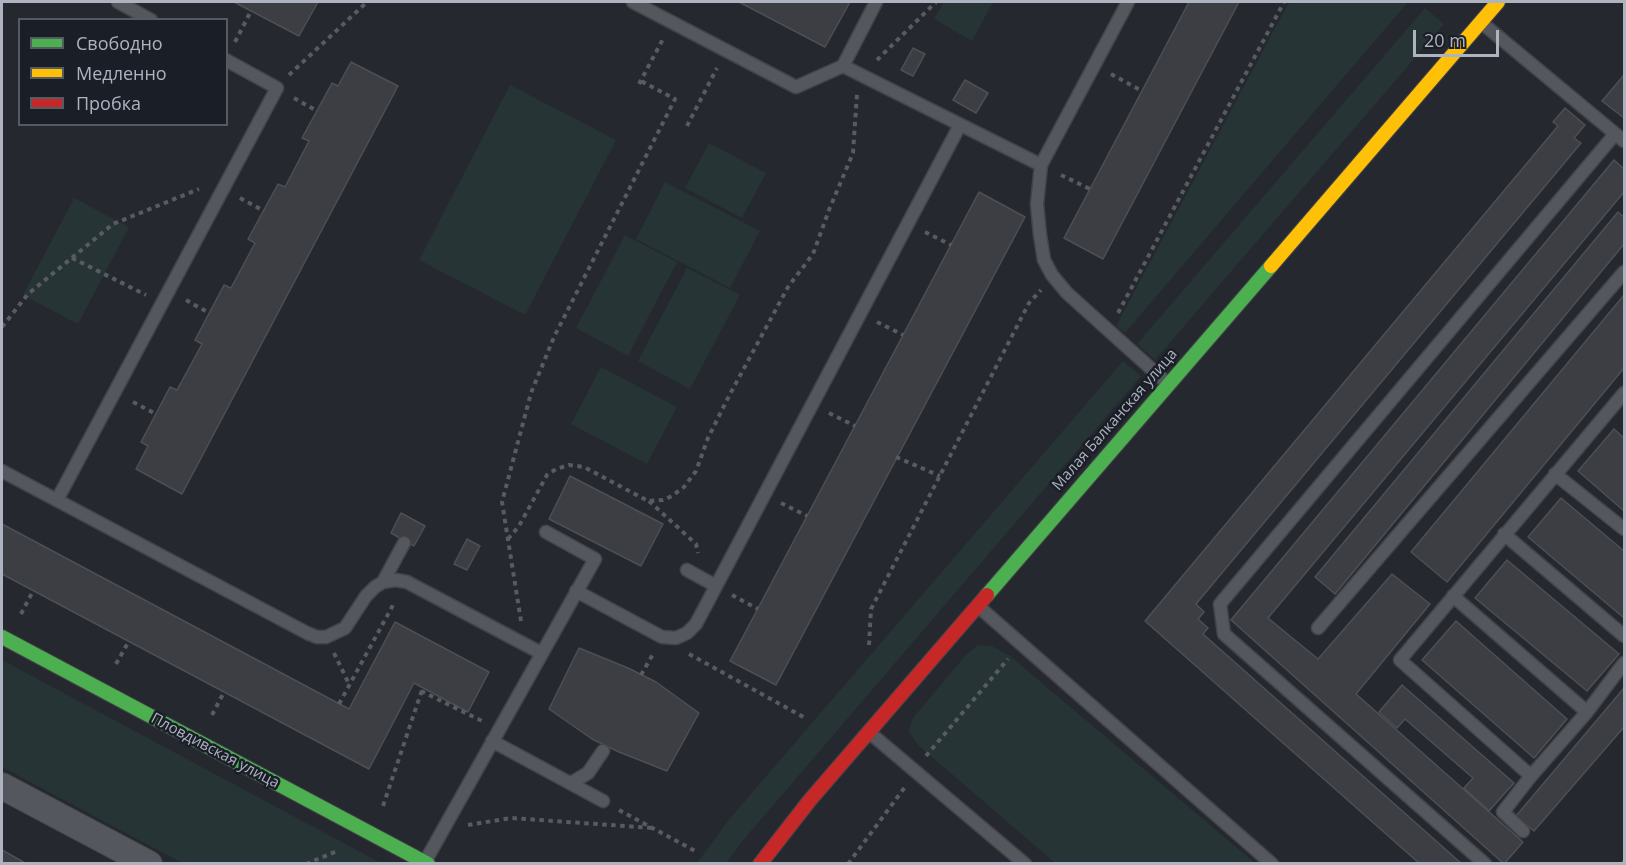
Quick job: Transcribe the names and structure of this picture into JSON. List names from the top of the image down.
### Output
{
  "streets": {
    "street": ["Малая Балканская улица", "Пловдивская улица"]
  },
  "legend": ["Свободно", "Медленно", "Пробка"],
  "scale_bar": "20 m"
}
